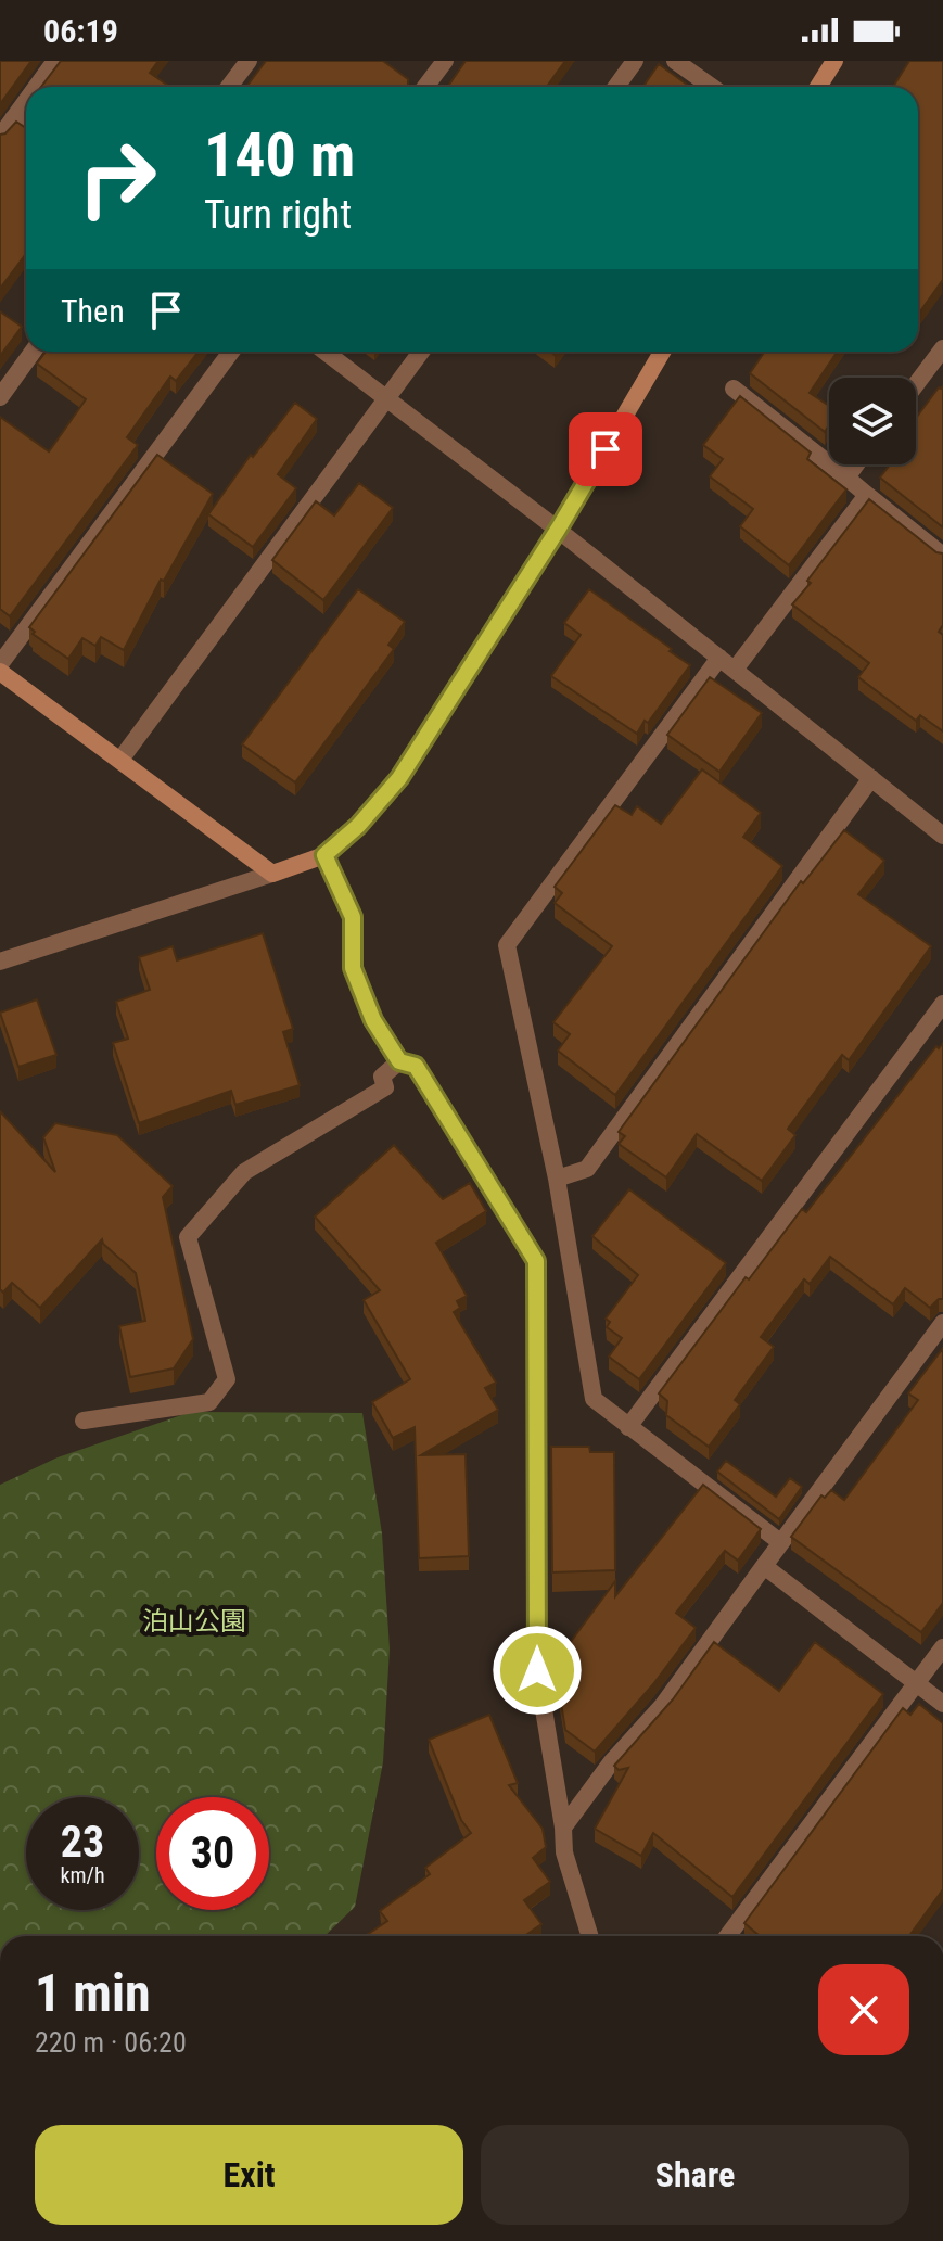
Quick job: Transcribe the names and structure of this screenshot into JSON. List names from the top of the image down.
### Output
{
  "parks": ["泊山公園"],
  "page": {
    "status": "06:19",
    "turn": ["140 m", "Turn right"],
    "then": "Then",
    "speed": "23 km/h",
    "limit": "30",
    "heading": ["1 min", "220 m · 06:20"],
    "buttons": ["Exit", "Share"]
  }
}
